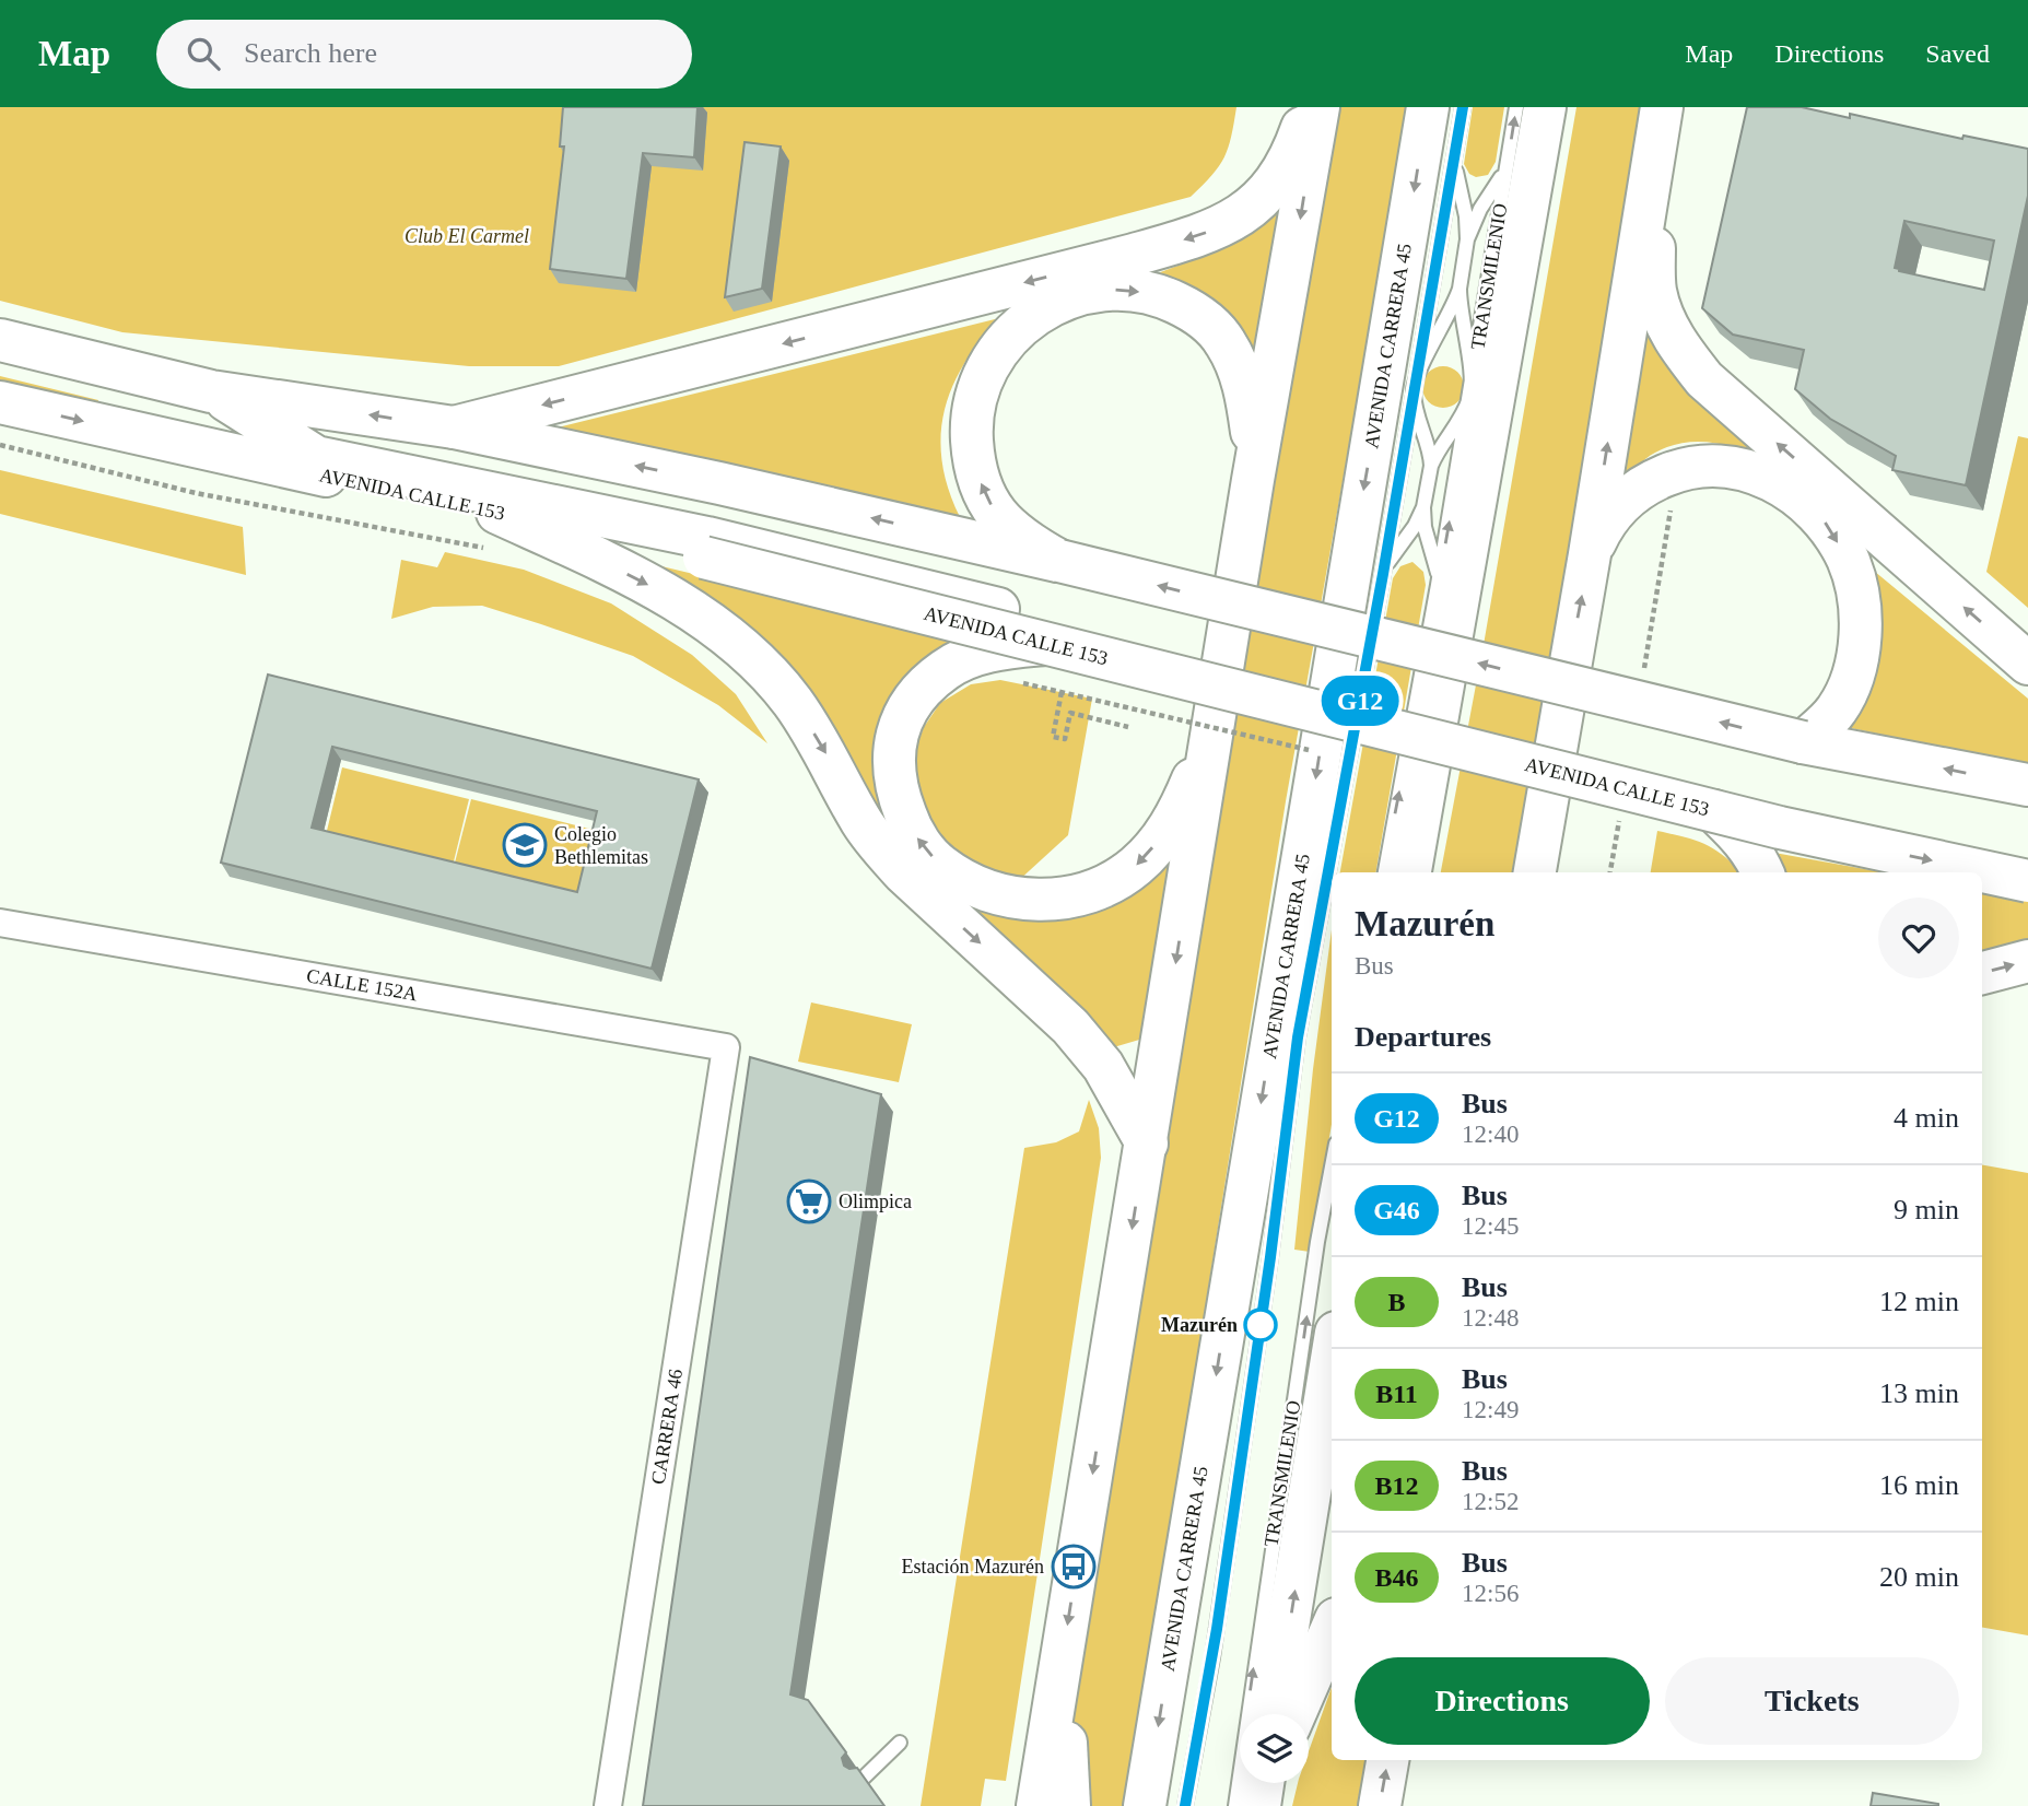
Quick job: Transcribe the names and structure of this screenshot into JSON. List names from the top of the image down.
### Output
{
  "streets": {
    "main road": ["AVENIDA CARRERA 45", "AVENIDA CALLE 153"],
    "street": ["CALLE 152A", "CARRERA 46"],
    "lane": ["TRANSMILENIO"]
  },
  "crossings": [
    ["CALLE 152A", "CARRERA 46"]
  ],
  "parks": ["Club El Carmel"],
  "places": {
    "school or university": ["Colegio Bethlemitas"],
    "supermarket": ["Olimpica"],
    "other": ["Mazurén"],
    "bus stop": ["Estación Mazurén"]
  },
  "lines": ["bus line G12"],
  "page": {
    "header": "Map",
    "search": "Search here",
    "nav": ["Map", "Directions", "Saved"],
    "on_map": "G12",
    "heading": [
      ["Mazurén", "Bus"],
      "Departures"
    ],
    "list": [
      {
        "mark": "G12",
        "name": "Bus",
        "note": "12:40",
        "value": "4 min"
      },
      {
        "mark": "G46",
        "name": "Bus",
        "note": "12:45",
        "value": "9 min"
      },
      {
        "mark": "B",
        "name": "Bus",
        "note": "12:48",
        "value": "12 min"
      },
      {
        "mark": "B11",
        "name": "Bus",
        "note": "12:49",
        "value": "13 min"
      },
      {
        "mark": "B12",
        "name": "Bus",
        "note": "12:52",
        "value": "16 min"
      },
      {
        "mark": "B46",
        "name": "Bus",
        "note": "12:56",
        "value": "20 min"
      }
    ],
    "buttons": ["Directions", "Tickets"]
  }
}
